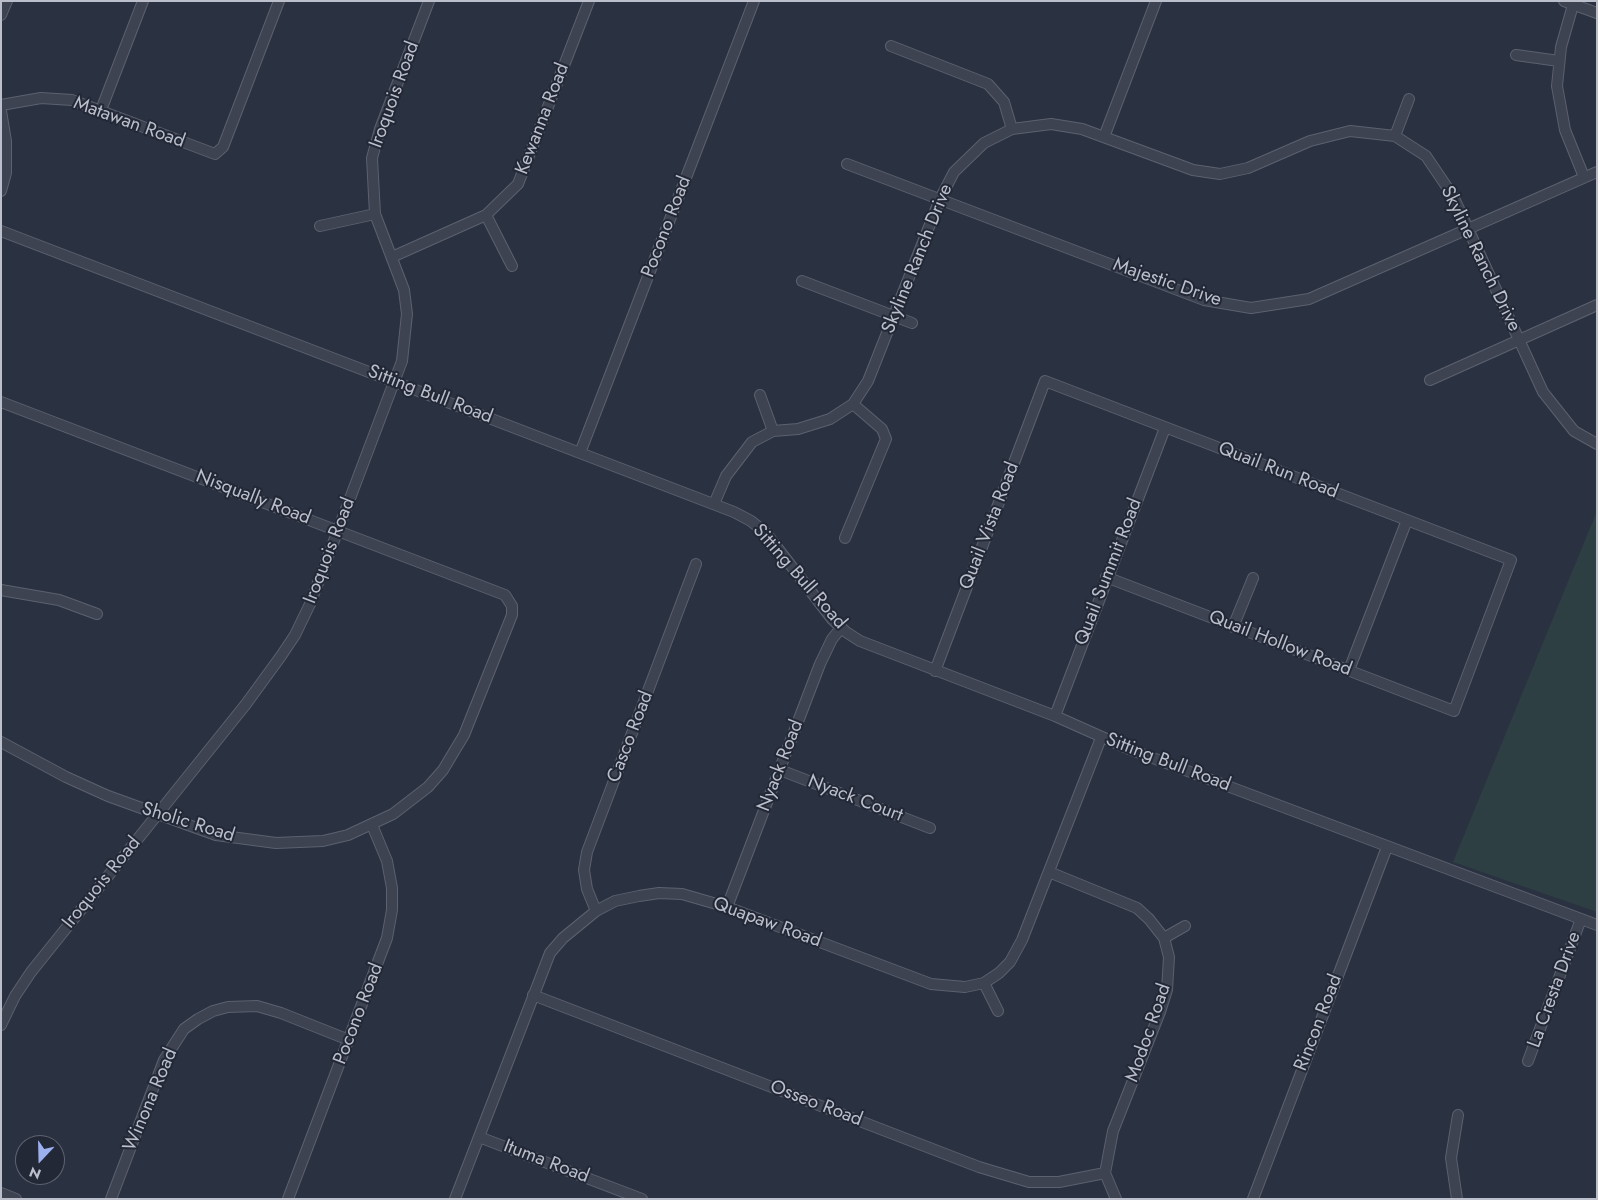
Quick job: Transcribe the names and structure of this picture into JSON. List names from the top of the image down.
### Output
{
  "streets": {
    "street": [
      "Iroquois Road",
      "Kewanna Road",
      "Matawan Road",
      "Pocono Road",
      "Skyline Ranch Drive",
      "Majestic Drive",
      "Sitting Bull Road",
      "Quail Run Road",
      "Nisqually Road",
      "Quail Vista Road",
      "Quail Summit Road",
      "Quail Hollow Road",
      "Casco Road",
      "Nyack Road",
      "Nyack Court",
      "Sholic Road",
      "Quapaw Road",
      "La Cresta Drive",
      "Rincon Road",
      "Modoc Road",
      "Winona Road",
      "Osseo Road",
      "Ituma Road"
    ]
  },
  "crossings": [
    ["Iroquois Road", "Kewanna Road"],
    ["Iroquois Road", "Sitting Bull Road"],
    ["Iroquois Road", "Nisqually Road"],
    ["Iroquois Road", "Sholic Road"],
    ["Pocono Road", "Sitting Bull Road"],
    ["Pocono Road", "Sholic Road"],
    ["Pocono Road", "Winona Road"],
    ["Skyline Ranch Drive", "Majestic Drive"],
    ["Skyline Ranch Drive", "Sitting Bull Road"],
    ["Sitting Bull Road", "Quail Vista Road"],
    ["Sitting Bull Road", "Quail Summit Road"],
    ["Sitting Bull Road", "Nyack Road"],
    ["Sitting Bull Road", "La Cresta Drive"],
    ["Sitting Bull Road", "Rincon Road"],
    ["Quail Run Road", "Quail Vista Road"],
    ["Quail Run Road", "Quail Summit Road"],
    ["Quail Run Road", "Quail Hollow Road"],
    ["Nisqually Road", "Sholic Road"],
    ["Quail Summit Road", "Quail Hollow Road"],
    ["Casco Road", "Quapaw Road"],
    ["Nyack Road", "Nyack Court"],
    ["Nyack Road", "Quapaw Road"],
    ["Quapaw Road", "Osseo Road"],
    ["Quapaw Road", "Ituma Road"],
    ["Modoc Road", "Osseo Road"]
  ],
  "north": "bottom"
}
